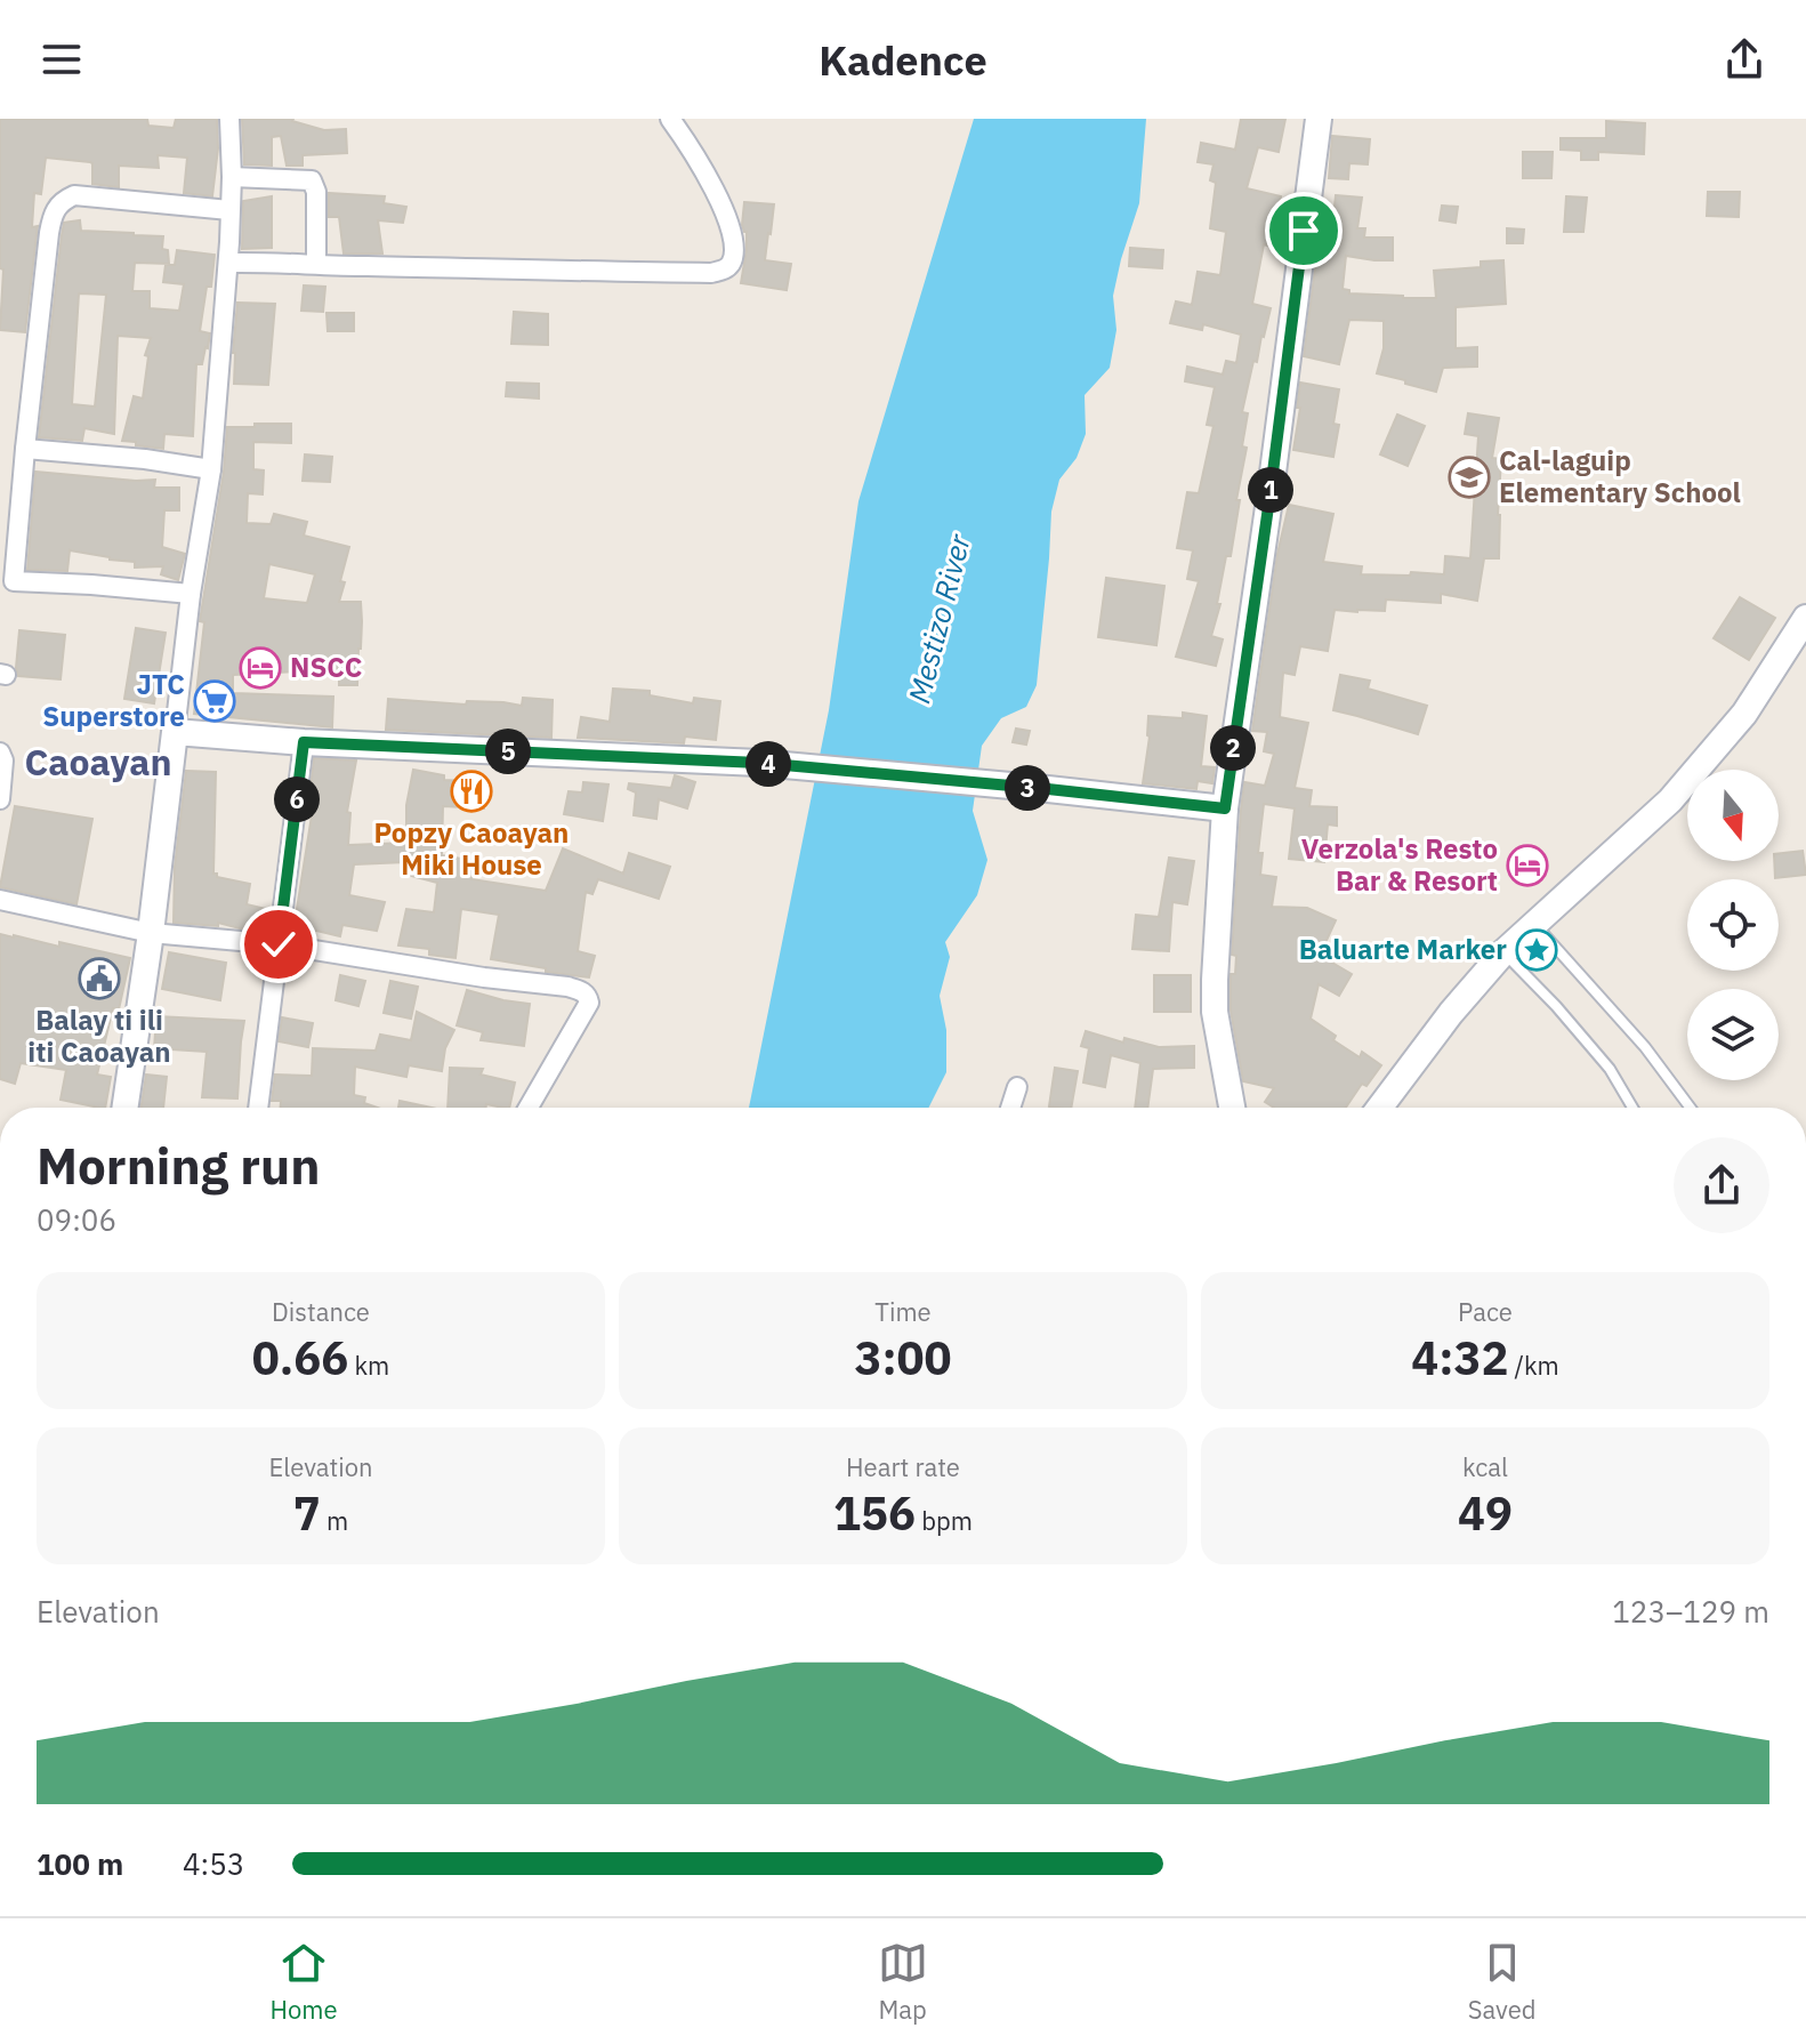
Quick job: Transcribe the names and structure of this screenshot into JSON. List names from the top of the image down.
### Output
{
  "districts": ["Caoayan"],
  "water": ["Mestizo River"],
  "places": {
    "school or university": ["Cal-laguip Elementary School"],
    "hotel": ["NSCC", "Verzola's Resto Bar & Resort"],
    "supermarket": ["JTC Superstore"],
    "restaurant": ["Popzy Caoayan Miki House"],
    "place": ["Baluarte Marker"],
    "public building": ["Balay ti ili iti Caoayan"]
  },
  "north": "bottom",
  "page": {
    "header": "Kadence",
    "pins": [
      "1",
      "2",
      "5",
      "4",
      "3",
      "6"
    ],
    "heading": ["Morning run", "09:06"],
    "stats": [
      ["Distance", "0.66 km"],
      ["Time", "3:00"],
      ["Pace", "4:32 /km"],
      ["Elevation", "7 m"],
      ["Heart rate", "156 bpm"],
      ["kcal", "49"]
    ],
    "chart": ["Elevation", "123–129 m"],
    "list": [
      {
        "name": "100 m",
        "note": "4:53"
      }
    ],
    "tabs": ["Home", "Map", "Saved"]
  }
}
